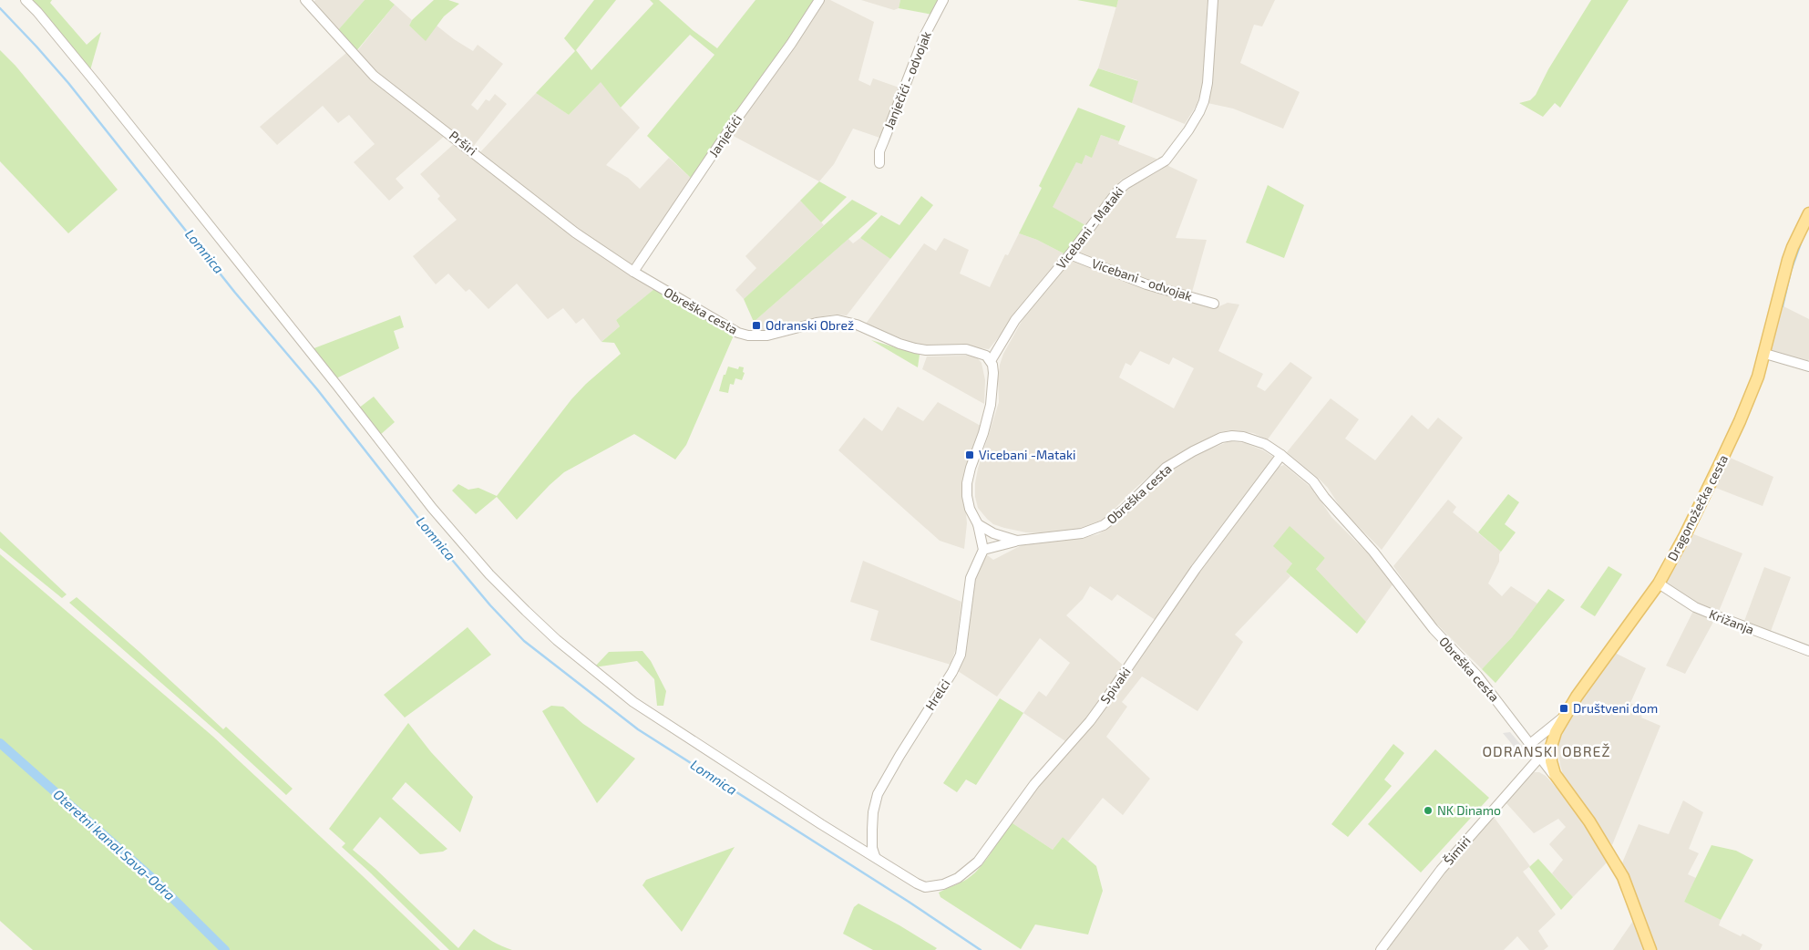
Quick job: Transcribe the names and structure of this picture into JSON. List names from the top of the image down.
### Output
{
  "streets": {
    "main road": ["Obreška cesta", "Dragonožečka cesta"],
    "street": [
      "Janječići - odvojak",
      "Janječići",
      "Prširi",
      "Vicebani - Mataki",
      "Vicebani - odvojak",
      "Križanja",
      "Spivaki",
      "Hrelci",
      "Šimiri"
    ]
  },
  "crossings": [
    ["Janječići", "Prširi"],
    ["Janječići", "Obreška cesta"],
    ["Prširi", "Obreška cesta"],
    ["Vicebani - Mataki", "Vicebani - odvojak"],
    ["Vicebani - Mataki", "Obreška cesta"],
    ["Obreška cesta", "Dragonožečka cesta"],
    ["Obreška cesta", "Spivaki"],
    ["Obreška cesta", "Šimiri"],
    ["Dragonožečka cesta", "Križanja"],
    ["Spivaki", "Hrelci"]
  ],
  "districts": ["ODRANSKI OBREŽ"],
  "water": ["Lomnica", "Oteretni kanal Sava-Odra"],
  "places": {
    "transit": ["Odranski Obrež", "Vicebani -Mataki", "Društveni dom"],
    "other": ["NK Dinamo"]
  }
}
